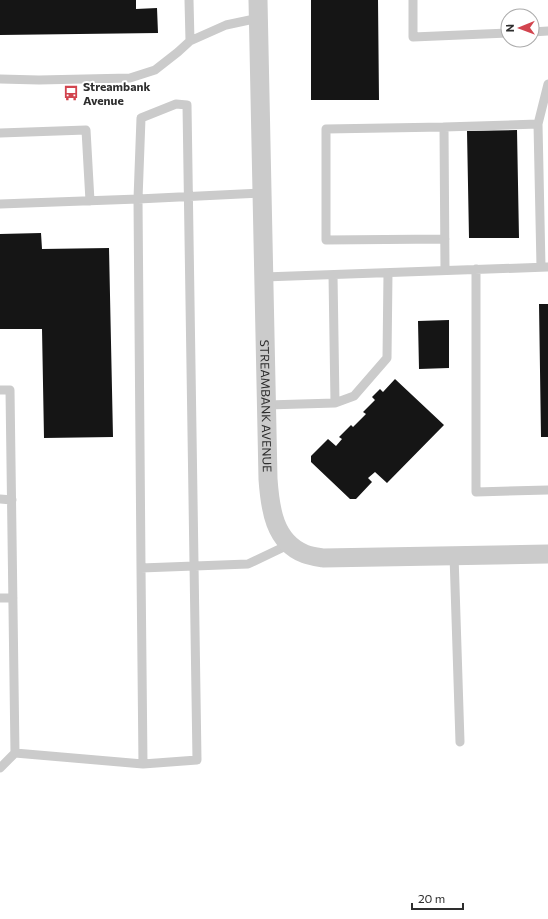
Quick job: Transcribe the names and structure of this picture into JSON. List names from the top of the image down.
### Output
{
  "streets": {
    "street": ["STREAMBANK AVENUE"]
  },
  "places": {
    "bus stop": ["Streambank Avenue"]
  },
  "scale_bar": "20 m",
  "north": "left"
}
